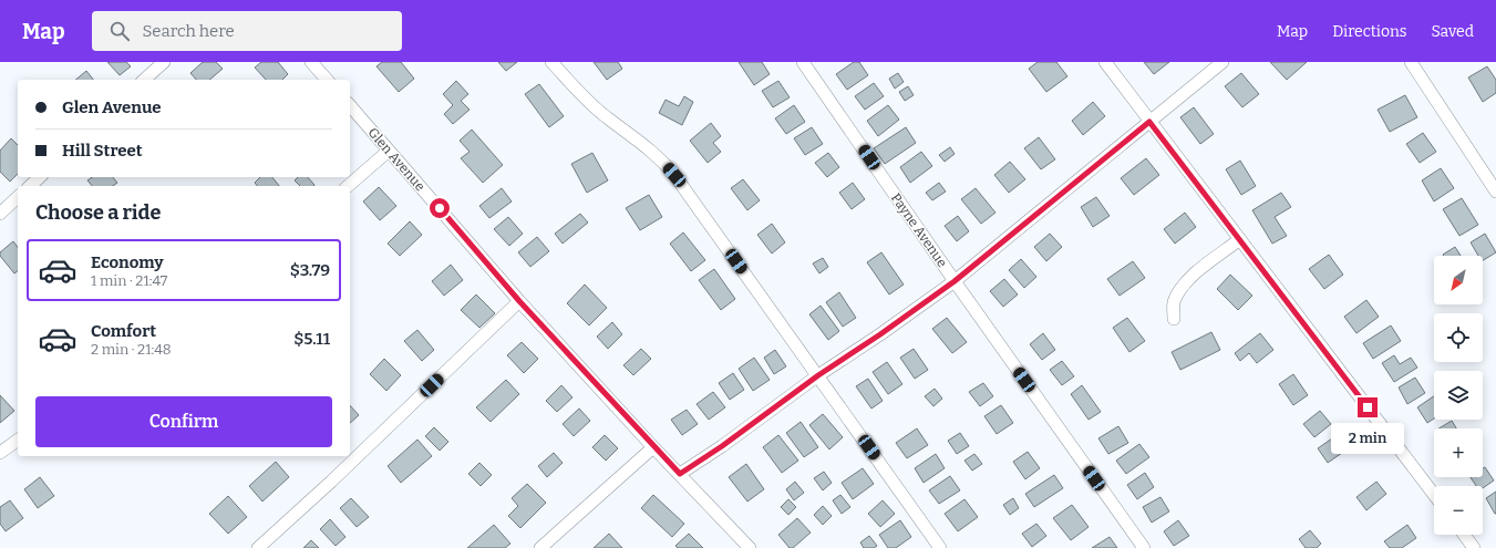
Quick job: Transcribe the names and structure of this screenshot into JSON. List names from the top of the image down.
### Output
{
  "streets": {
    "street": ["Glen Avenue", "Payne Avenue"]
  },
  "north": "bottom left",
  "page": {
    "header": "Map",
    "search": "Search here",
    "nav": ["Map", "Directions", "Saved"],
    "banner": ["Glen Avenue", "Hill Street"],
    "heading": "Choose a ride",
    "list": [
      {
        "name": "Economy",
        "note": "1 min · 21:47",
        "value": "$3.79"
      },
      {
        "name": "Comfort",
        "note": "2 min · 21:48",
        "value": "$5.11"
      }
    ],
    "map_buttons": ["+", "−"],
    "buttons": "Confirm",
    "bubble": "2 min"
  }
}
